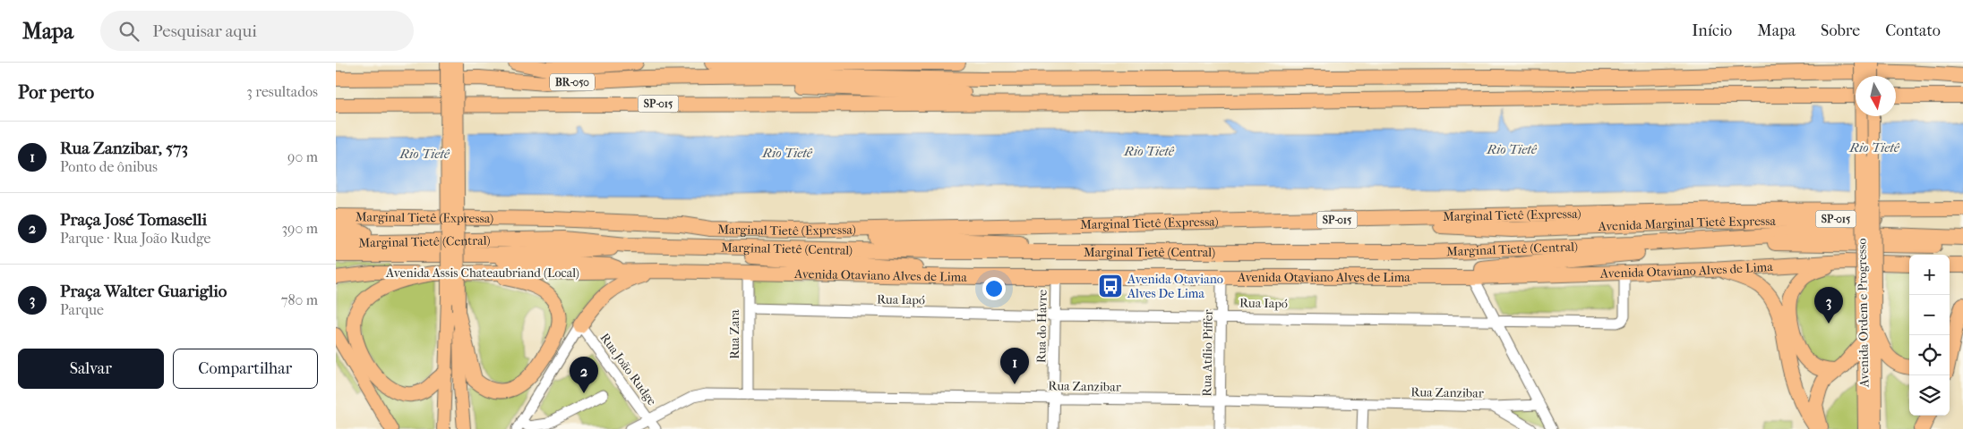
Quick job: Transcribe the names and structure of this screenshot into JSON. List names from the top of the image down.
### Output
{
  "streets": {
    "highway": [
      "BR-050",
      "SP-015",
      "Marginal Tietê (Expressa)",
      "Avenida Marginal Tietê Expressa",
      "Marginal Tietê (Central)",
      "Avenida Otaviano Alves de Lima",
      "Avenida Assis Chateaubriand (Local)"
    ],
    "main road": ["Avenida Ordem e Progresso"],
    "street": [
      "Rua Iapó",
      "Rua do Havre",
      "Rua Zara",
      "Rua Atílio Piffer",
      "Rua João Rudge",
      "Rua Zanzibar"
    ]
  },
  "crossings": [
    ["SP-015", "Marginal Tietê (Expressa)"],
    ["Marginal Tietê (Expressa)", "Avenida Marginal Tietê Expressa"],
    ["Avenida Otaviano Alves de Lima", "Avenida Assis Chateaubriand (Local)"],
    ["Avenida Otaviano Alves de Lima", "Rua Iapó"],
    ["Avenida Otaviano Alves de Lima", "Rua do Havre"],
    ["Avenida Otaviano Alves de Lima", "Rua Zara"],
    ["Avenida Otaviano Alves de Lima", "Rua Atílio Piffer"],
    ["Rua Iapó", "Rua do Havre"],
    ["Rua Iapó", "Rua Zara"],
    ["Rua Iapó", "Rua Atílio Piffer"],
    ["Rua do Havre", "Rua Zanzibar"],
    ["Rua Zara", "Rua Zanzibar"],
    ["Rua Atílio Piffer", "Rua Zanzibar"],
    ["Rua João Rudge", "Rua Zanzibar"]
  ],
  "water": ["Rio Tietê"],
  "places": {
    "bus stop": ["Avenida Otaviano Alves De Lima"]
  },
  "north": "bottom",
  "page": {
    "header": "Mapa",
    "search": "Pesquisar aqui",
    "nav": [
      "Início",
      "Mapa",
      "Sobre",
      "Contato"
    ],
    "heading": ["Por perto", "3 resultados"],
    "list": [
      {
        "mark": "1",
        "name": "Rua Zanzibar, 573",
        "note": "Ponto de ônibus",
        "value": "90 m"
      },
      {
        "mark": "2",
        "name": "Praça José Tomaselli",
        "note": "Parque · Rua João Rudge",
        "value": "390 m"
      },
      {
        "mark": "3",
        "name": "Praça Walter Guariglio",
        "note": "Parque",
        "value": "780 m"
      }
    ],
    "map_buttons": ["+", "−"],
    "pins": ["3", "1", "2"],
    "buttons": ["Salvar", "Compartilhar"]
  }
}
